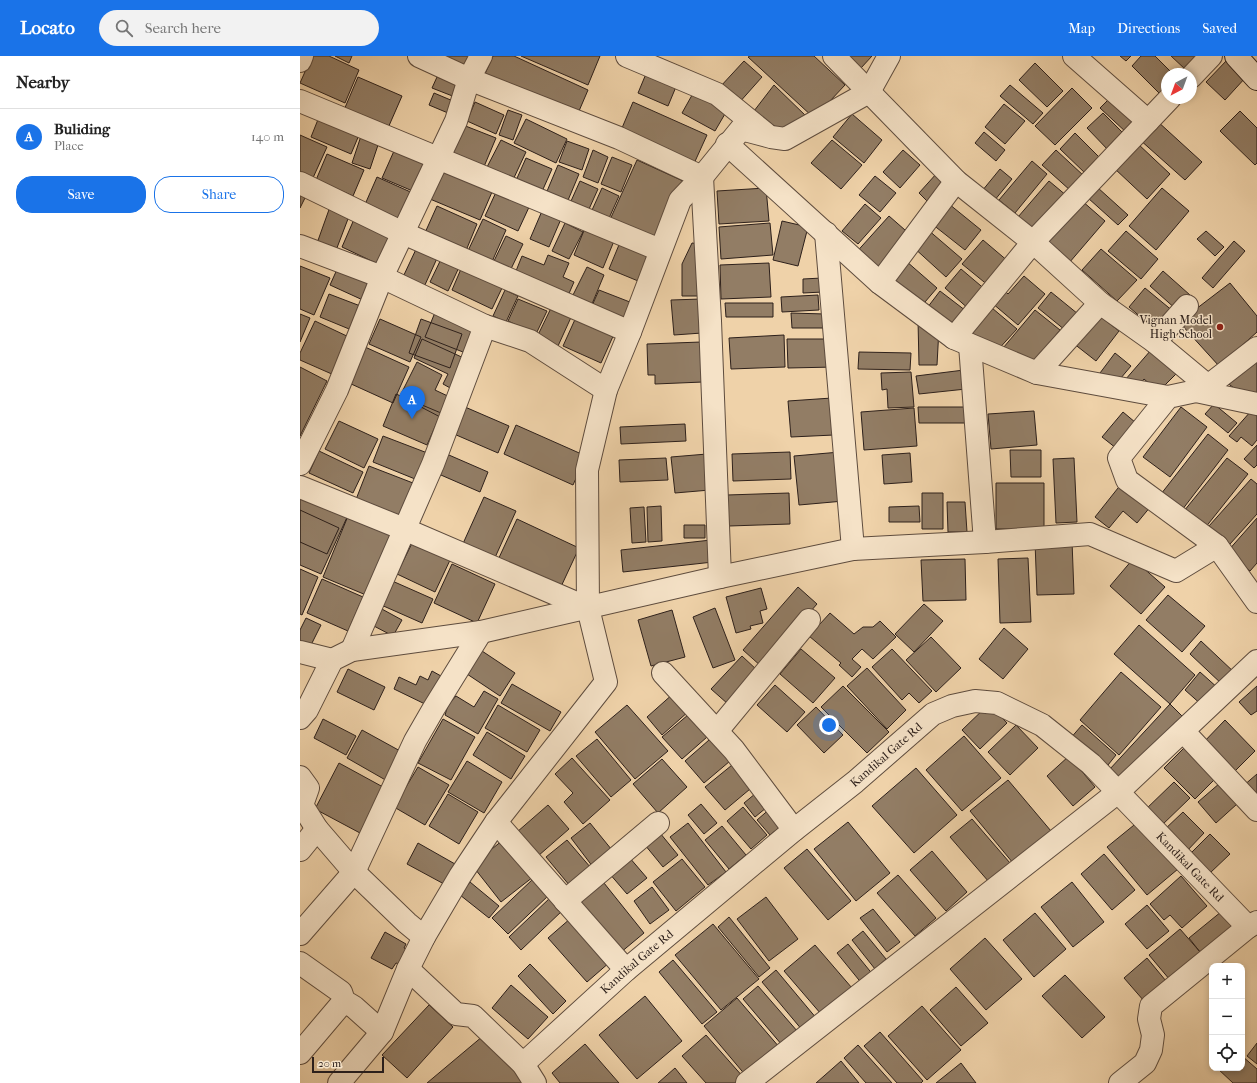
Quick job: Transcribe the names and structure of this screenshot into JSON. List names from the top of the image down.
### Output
{
  "streets": {
    "street": ["Kandikal Gate Rd"]
  },
  "places": ["Vignan Model High School"],
  "scale_bar": "20 m",
  "north": "bottom left",
  "page": {
    "header": "Locato",
    "search": "Search here",
    "nav": ["Map", "Directions", "Saved"],
    "heading": "Nearby",
    "list": [
      {
        "mark": "A",
        "name": "Buliding",
        "note": "Place",
        "value": "140 m"
      }
    ],
    "buttons": ["Save", "Share"],
    "pins": "A",
    "map_buttons": ["+", "−"],
    "scale": "20 m"
  }
}
